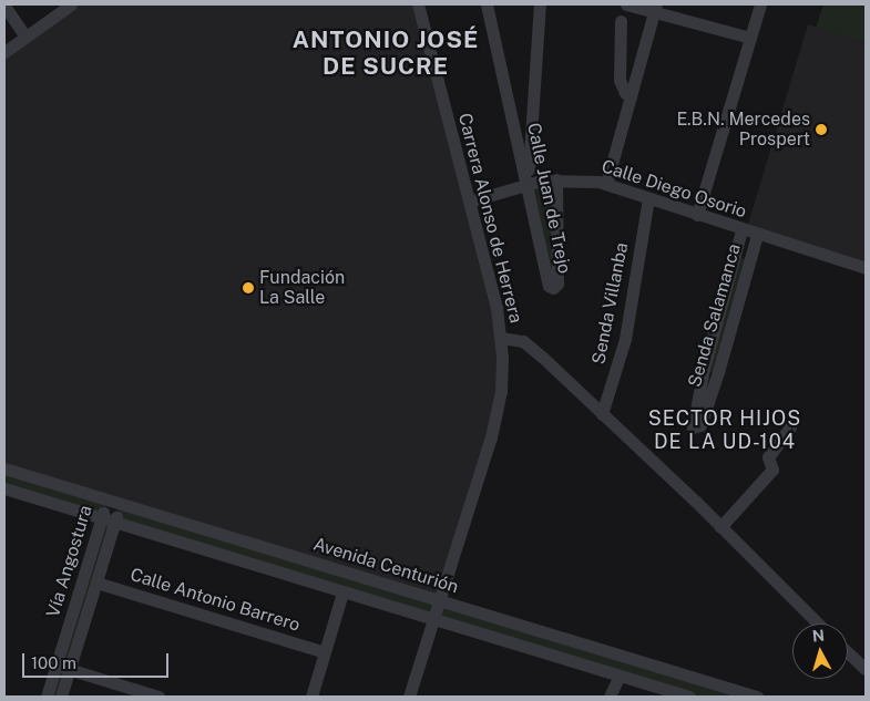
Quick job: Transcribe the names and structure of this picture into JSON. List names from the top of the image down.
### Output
{
  "streets": {
    "street": [
      "Calle Diego Osorio",
      "Calle Juan de Trejo",
      "Carrera Alonso de Herrera",
      "Senda Villanba",
      "Senda Salamanca",
      "Vía Angostura",
      "Avenida Centurión",
      "Calle Antonio Barrero"
    ]
  },
  "crossings": [
    ["Calle Diego Osorio", "Calle Juan de Trejo"],
    ["Calle Diego Osorio", "Carrera Alonso de Herrera"],
    ["Calle Diego Osorio", "Senda Villanba"],
    ["Calle Diego Osorio", "Senda Salamanca"],
    ["Carrera Alonso de Herrera", "Avenida Centurión"],
    ["Vía Angostura", "Avenida Centurión"],
    ["Vía Angostura", "Calle Antonio Barrero"]
  ],
  "districts": ["ANTONIO JOSÉ DE SUCRE", "SECTOR HIJOS DE LA UD-104"],
  "places": ["E.B.N. Mercedes Prospert", "Fundación La Salle"],
  "scale_bar": "100 m",
  "north": "top"
}
